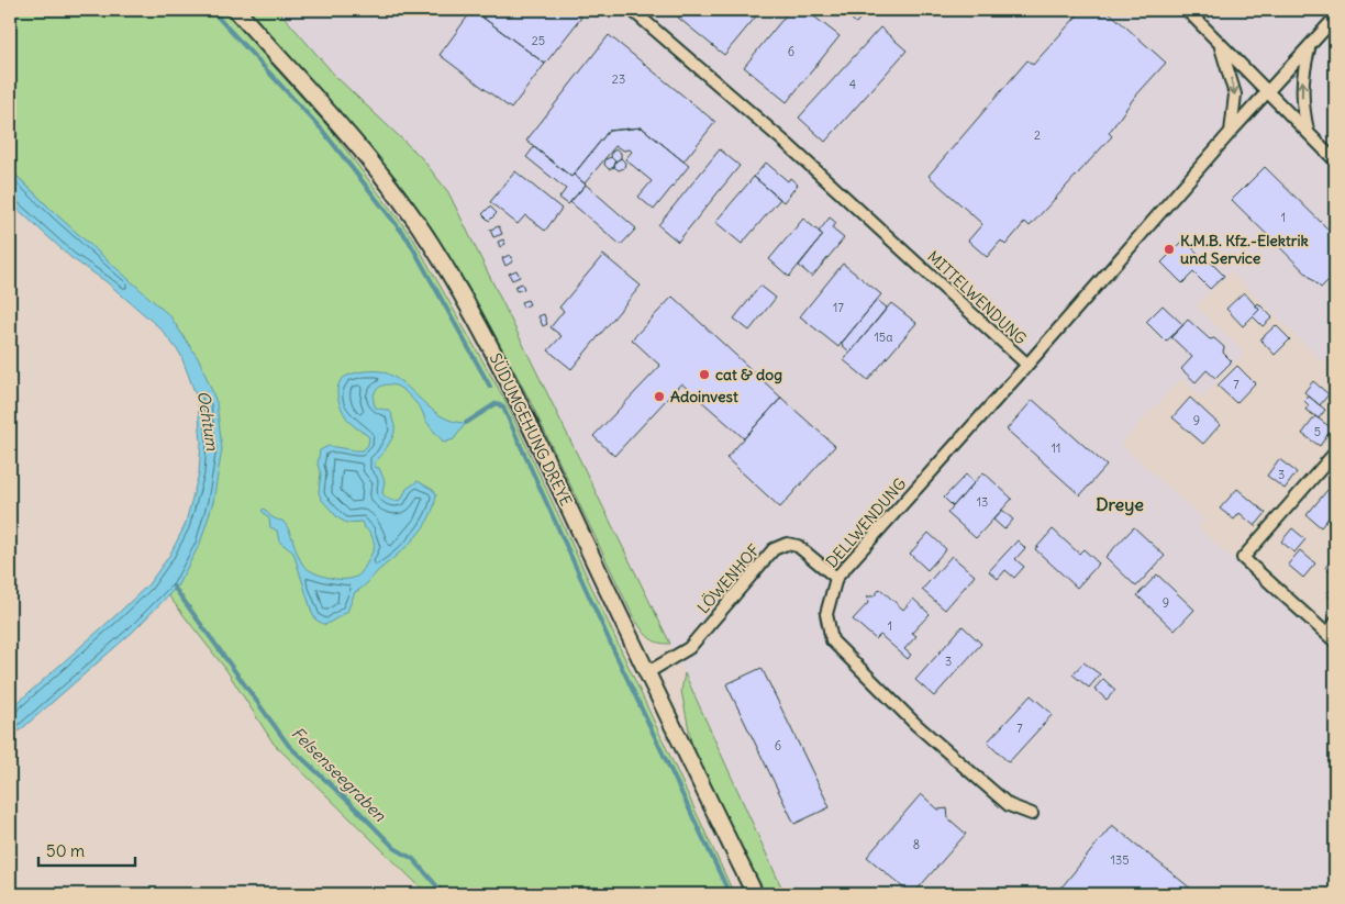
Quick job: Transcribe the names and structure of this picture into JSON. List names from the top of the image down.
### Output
{
  "streets": {
    "main road": ["SÜDUMGEHUNG DREYE"],
    "street": ["MITTELWENDUNG", "DELLWENDUNG", "LÖWENHOF"]
  },
  "crossings": [
    ["MITTELWENDUNG", "DELLWENDUNG"],
    ["SÜDUMGEHUNG DREYE", "LÖWENHOF"],
    ["DELLWENDUNG", "LÖWENHOF"]
  ],
  "districts": ["Dreye"],
  "water": ["Ochtum", "Felsenseegraben"],
  "places": ["K.M.B. Kfz.-Elektrik und Service", "cat & dog", "Adoinvest"],
  "house_numbers": [
    "25",
    "6",
    "23",
    "4",
    "2",
    "1",
    "17",
    "15a",
    "7",
    "9",
    "5",
    "11",
    "3",
    "13",
    "9",
    "1",
    "3",
    "7",
    "6",
    "8",
    "135"
  ],
  "scale_bar": "50 m"
}
